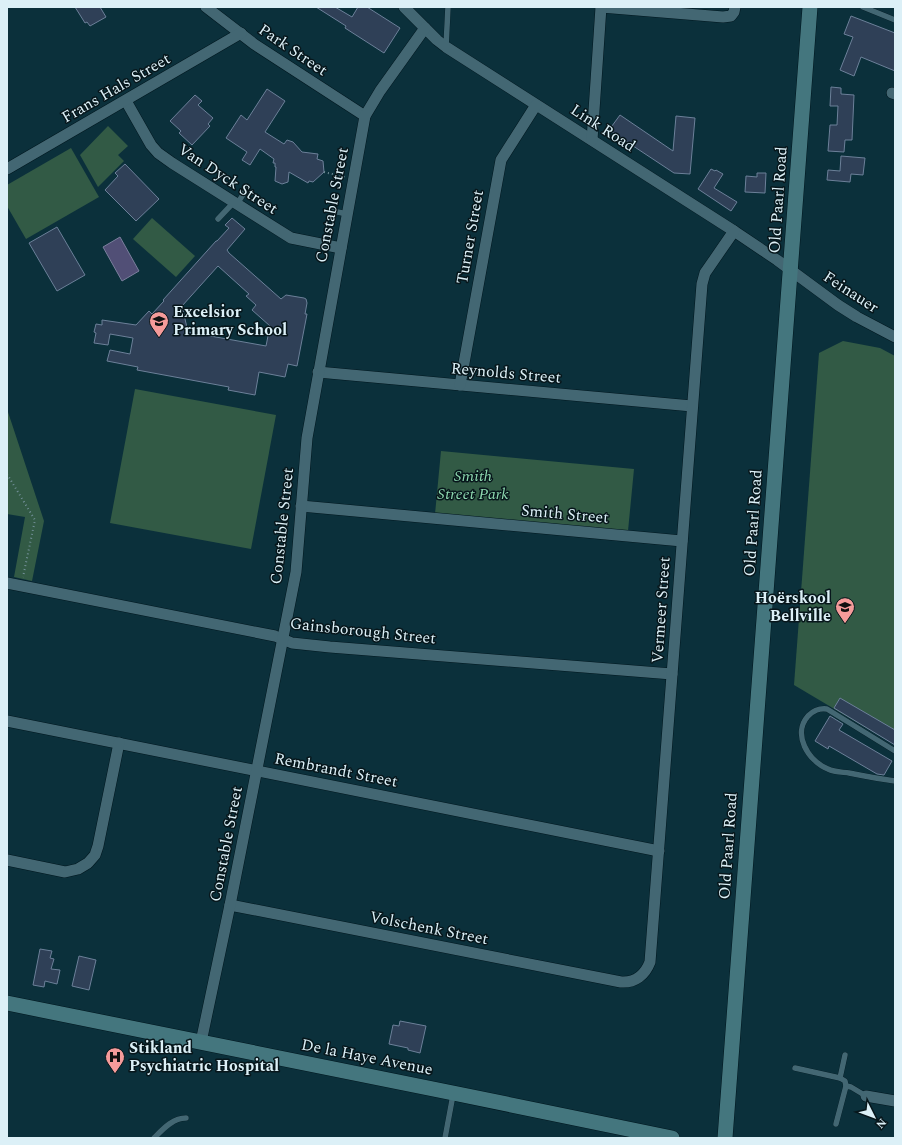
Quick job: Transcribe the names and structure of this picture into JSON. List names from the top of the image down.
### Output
{
  "streets": {
    "main road": ["Old Paarl Road", "De la Haye Avenue"],
    "street": [
      "Park Street",
      "Frans Hals Street",
      "Link Road",
      "Van Dyck Street",
      "Constable Street",
      "Turner Street",
      "Feinauer",
      "Reynolds Street",
      "Smith Street",
      "Vermeer Street",
      "Gainsborough Street",
      "Rembrandt Street",
      "Volschenk Street"
    ]
  },
  "crossings": [
    ["Park Street", "Frans Hals Street"],
    ["Park Street", "Constable Street"],
    ["Frans Hals Street", "Van Dyck Street"],
    ["Link Road", "Old Paarl Road"],
    ["Link Road", "Constable Street"],
    ["Link Road", "Turner Street"],
    ["Link Road", "Feinauer"],
    ["Link Road", "Vermeer Street"],
    ["Van Dyck Street", "Constable Street"],
    ["Old Paarl Road", "Feinauer"],
    ["Constable Street", "Reynolds Street"],
    ["Constable Street", "Smith Street"],
    ["Constable Street", "Gainsborough Street"],
    ["Constable Street", "Rembrandt Street"],
    ["Constable Street", "Volschenk Street"],
    ["Constable Street", "De la Haye Avenue"],
    ["Turner Street", "Reynolds Street"],
    ["Reynolds Street", "Vermeer Street"],
    ["Smith Street", "Vermeer Street"],
    ["Vermeer Street", "Gainsborough Street"],
    ["Vermeer Street", "Rembrandt Street"],
    ["Vermeer Street", "Volschenk Street"]
  ],
  "parks": ["Smith Street Park"],
  "places": {
    "school or university": ["Excelsior Primary School", "Hoërskool Bellville"],
    "hospital": ["Stikland Psychiatric Hospital"]
  },
  "north": "bottom right"
}
